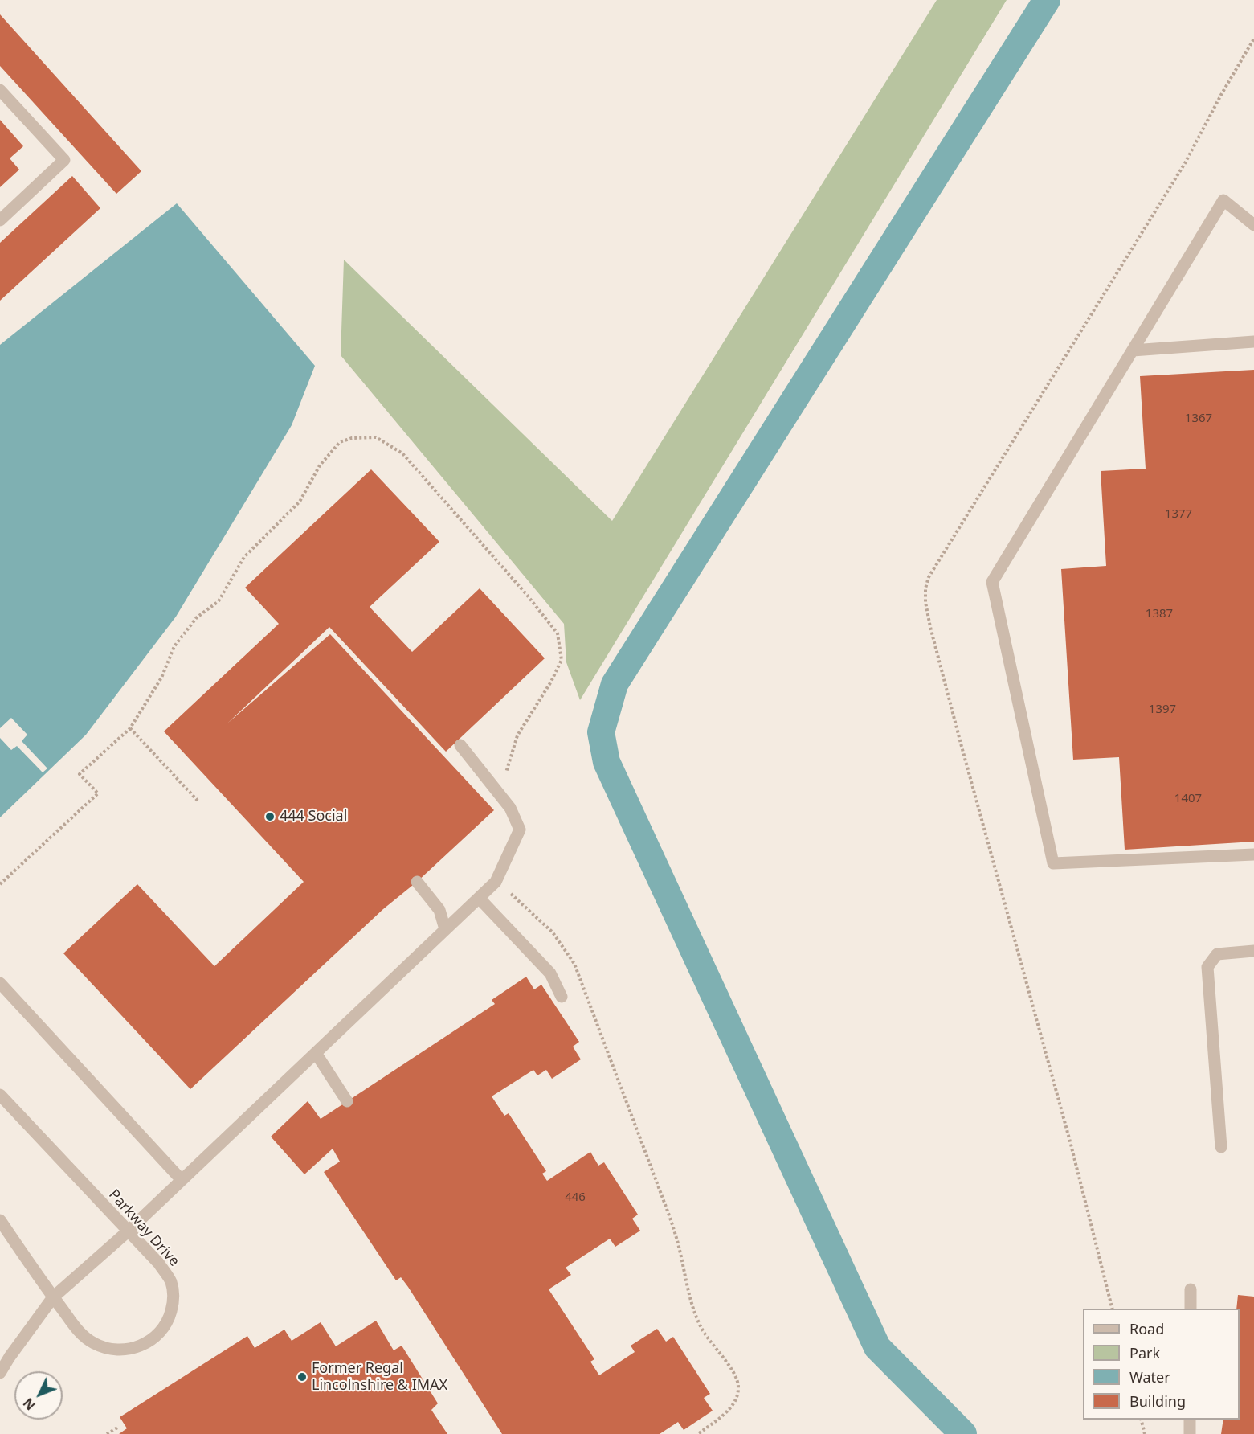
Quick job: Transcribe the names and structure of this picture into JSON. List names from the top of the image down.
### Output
{
  "streets": {
    "street": ["Parkway Drive"]
  },
  "places": ["444 Social", "Former Regal Lincolnshire & IMAX"],
  "house_numbers": [
    "1367",
    "1377",
    "1387",
    "1397",
    "1407",
    "446"
  ],
  "legend": [
    "Road",
    "Park",
    "Water",
    "Building"
  ],
  "north": "bottom left"
}
